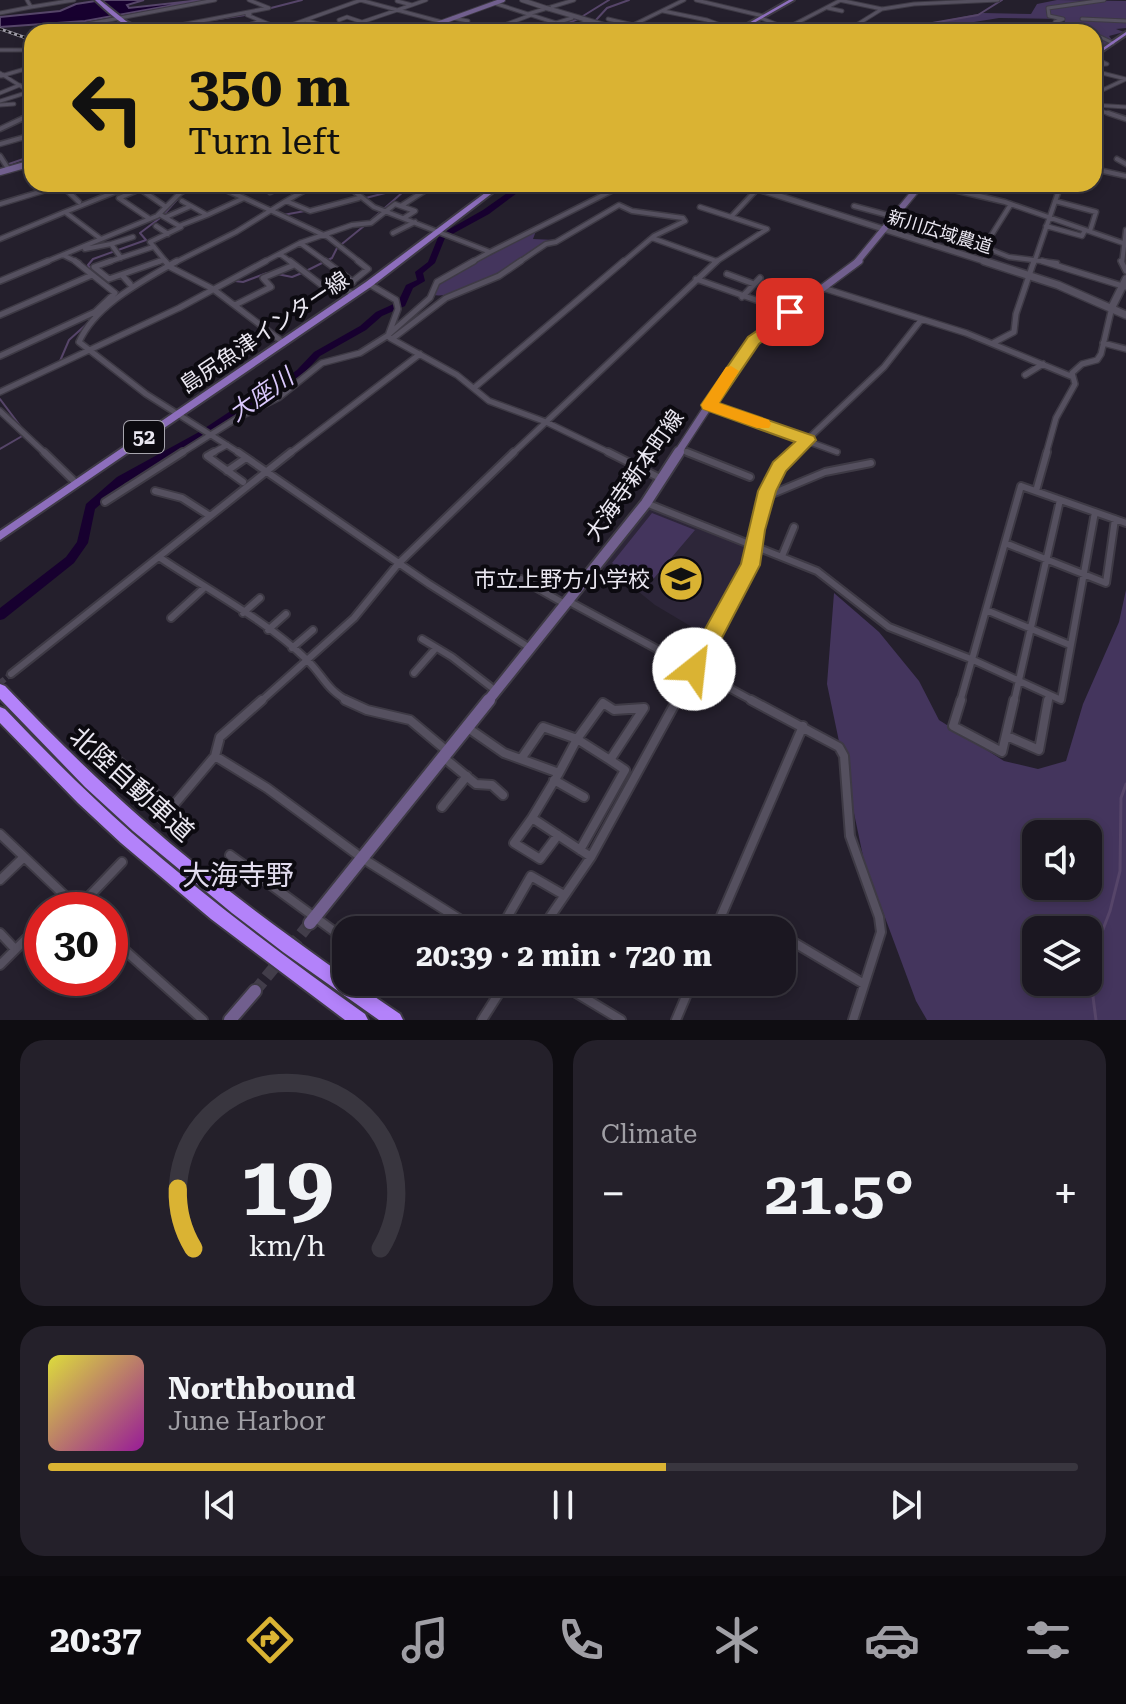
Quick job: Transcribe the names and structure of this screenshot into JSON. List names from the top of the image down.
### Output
{
  "streets": {
    "highway": ["北陸自動車道"],
    "main road": ["島尻魚津インター線", "52", "大海寺新本町線"],
    "street": ["新川広域農道"]
  },
  "crossings": [
    ["新川広域農道", "大海寺新本町線"]
  ],
  "districts": ["大海寺野"],
  "water": ["大座川"],
  "places": {
    "school or university": ["市立上野方小学校"]
  },
  "page": {
    "turn": ["350 m", "Turn left"],
    "limit": "30",
    "trip": "20:39 · 2 min · 720 m",
    "tile": "Climate",
    "heat": ["−", "21.5°", "+"],
    "song": ["Northbound", "June Harbor"],
    "tabs": "20:37",
    "gauge": ["19", "km/h"]
  }
}
